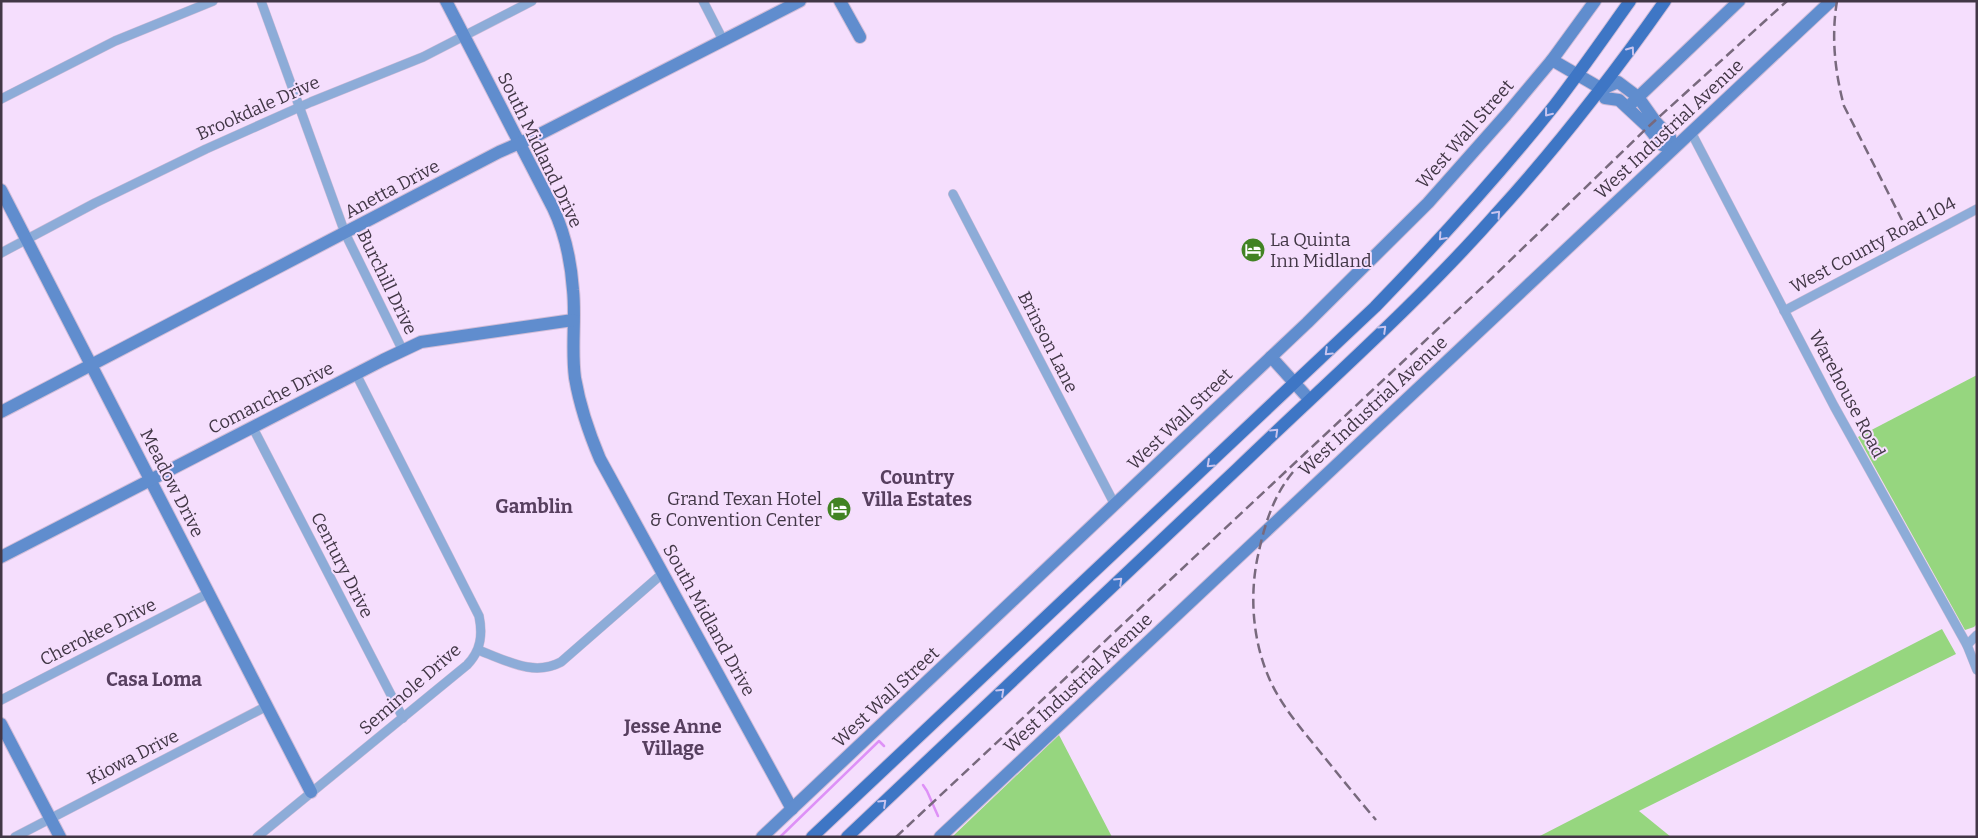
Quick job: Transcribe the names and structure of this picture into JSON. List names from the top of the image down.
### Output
{
  "streets": {
    "street": [
      "Brookdale Drive",
      "West Industrial Avenue",
      "West Wall Street",
      "South Midland Drive",
      "Anetta Drive",
      "West County Road 104",
      "Burchill Drive",
      "Brinson Lane",
      "Warehouse Road",
      "Comanche Drive",
      "Meadow Drive",
      "Century Drive",
      "Cherokee Drive",
      "Seminole Drive",
      "Kiowa Drive"
    ]
  },
  "crossings": [
    ["Brookdale Drive", "South Midland Drive"],
    ["Brookdale Drive", "Burchill Drive"],
    ["Brookdale Drive", "Meadow Drive"],
    ["West Industrial Avenue", "Warehouse Road"],
    ["West Wall Street", "South Midland Drive"],
    ["West Wall Street", "Brinson Lane"],
    ["South Midland Drive", "Anetta Drive"],
    ["South Midland Drive", "Comanche Drive"],
    ["South Midland Drive", "Seminole Drive"],
    ["Anetta Drive", "Burchill Drive"],
    ["Anetta Drive", "Meadow Drive"],
    ["West County Road 104", "Warehouse Road"],
    ["Burchill Drive", "Comanche Drive"],
    ["Comanche Drive", "Meadow Drive"],
    ["Comanche Drive", "Century Drive"],
    ["Meadow Drive", "Cherokee Drive"],
    ["Meadow Drive", "Seminole Drive"],
    ["Meadow Drive", "Kiowa Drive"],
    ["Century Drive", "Seminole Drive"]
  ],
  "districts": [
    "Country Villa Estates",
    "Gamblin",
    "Casa Loma",
    "Jesse Anne Village"
  ],
  "places": {
    "hotel": ["La Quinta Inn Midland", "Grand Texan Hotel & Convention Center"]
  }
}
